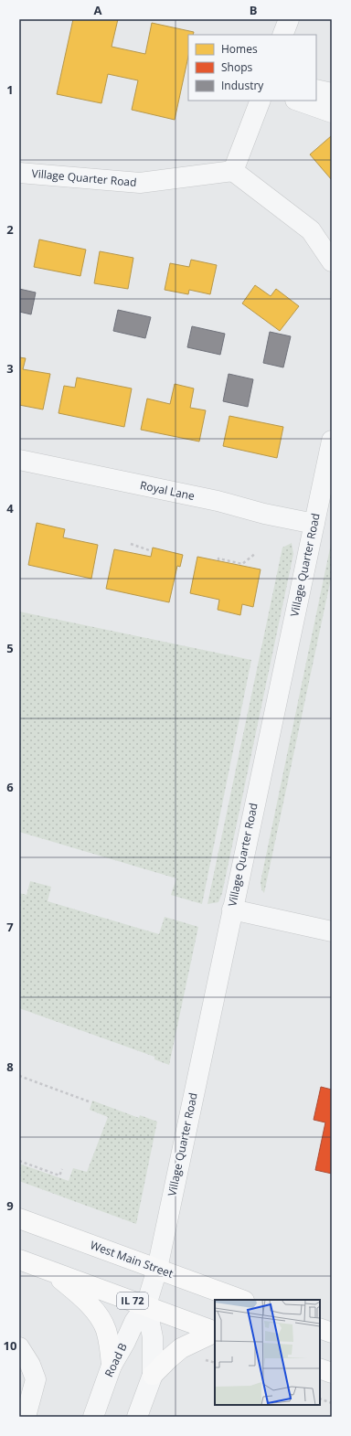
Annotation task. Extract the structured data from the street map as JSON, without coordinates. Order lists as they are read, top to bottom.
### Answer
{
  "streets": {
    "main road": ["West Main Street", "IL 72"],
    "street": ["Village Quarter Road", "Royal Lane", "Road B"]
  },
  "crossings": [
    ["Village Quarter Road", "Royal Lane"],
    ["Village Quarter Road", "West Main Street"],
    ["Village Quarter Road", "Road B"],
    ["West Main Street", "Road B"],
    ["IL 72", "Road B"]
  ],
  "legend": ["Homes", "Shops", "Industry"],
  "grid": {
    "columns": ["A", "B"],
    "rows": [
      "1",
      "2",
      "3",
      "4",
      "5",
      "6",
      "7",
      "8",
      "9",
      "10"
    ]
  }
}
